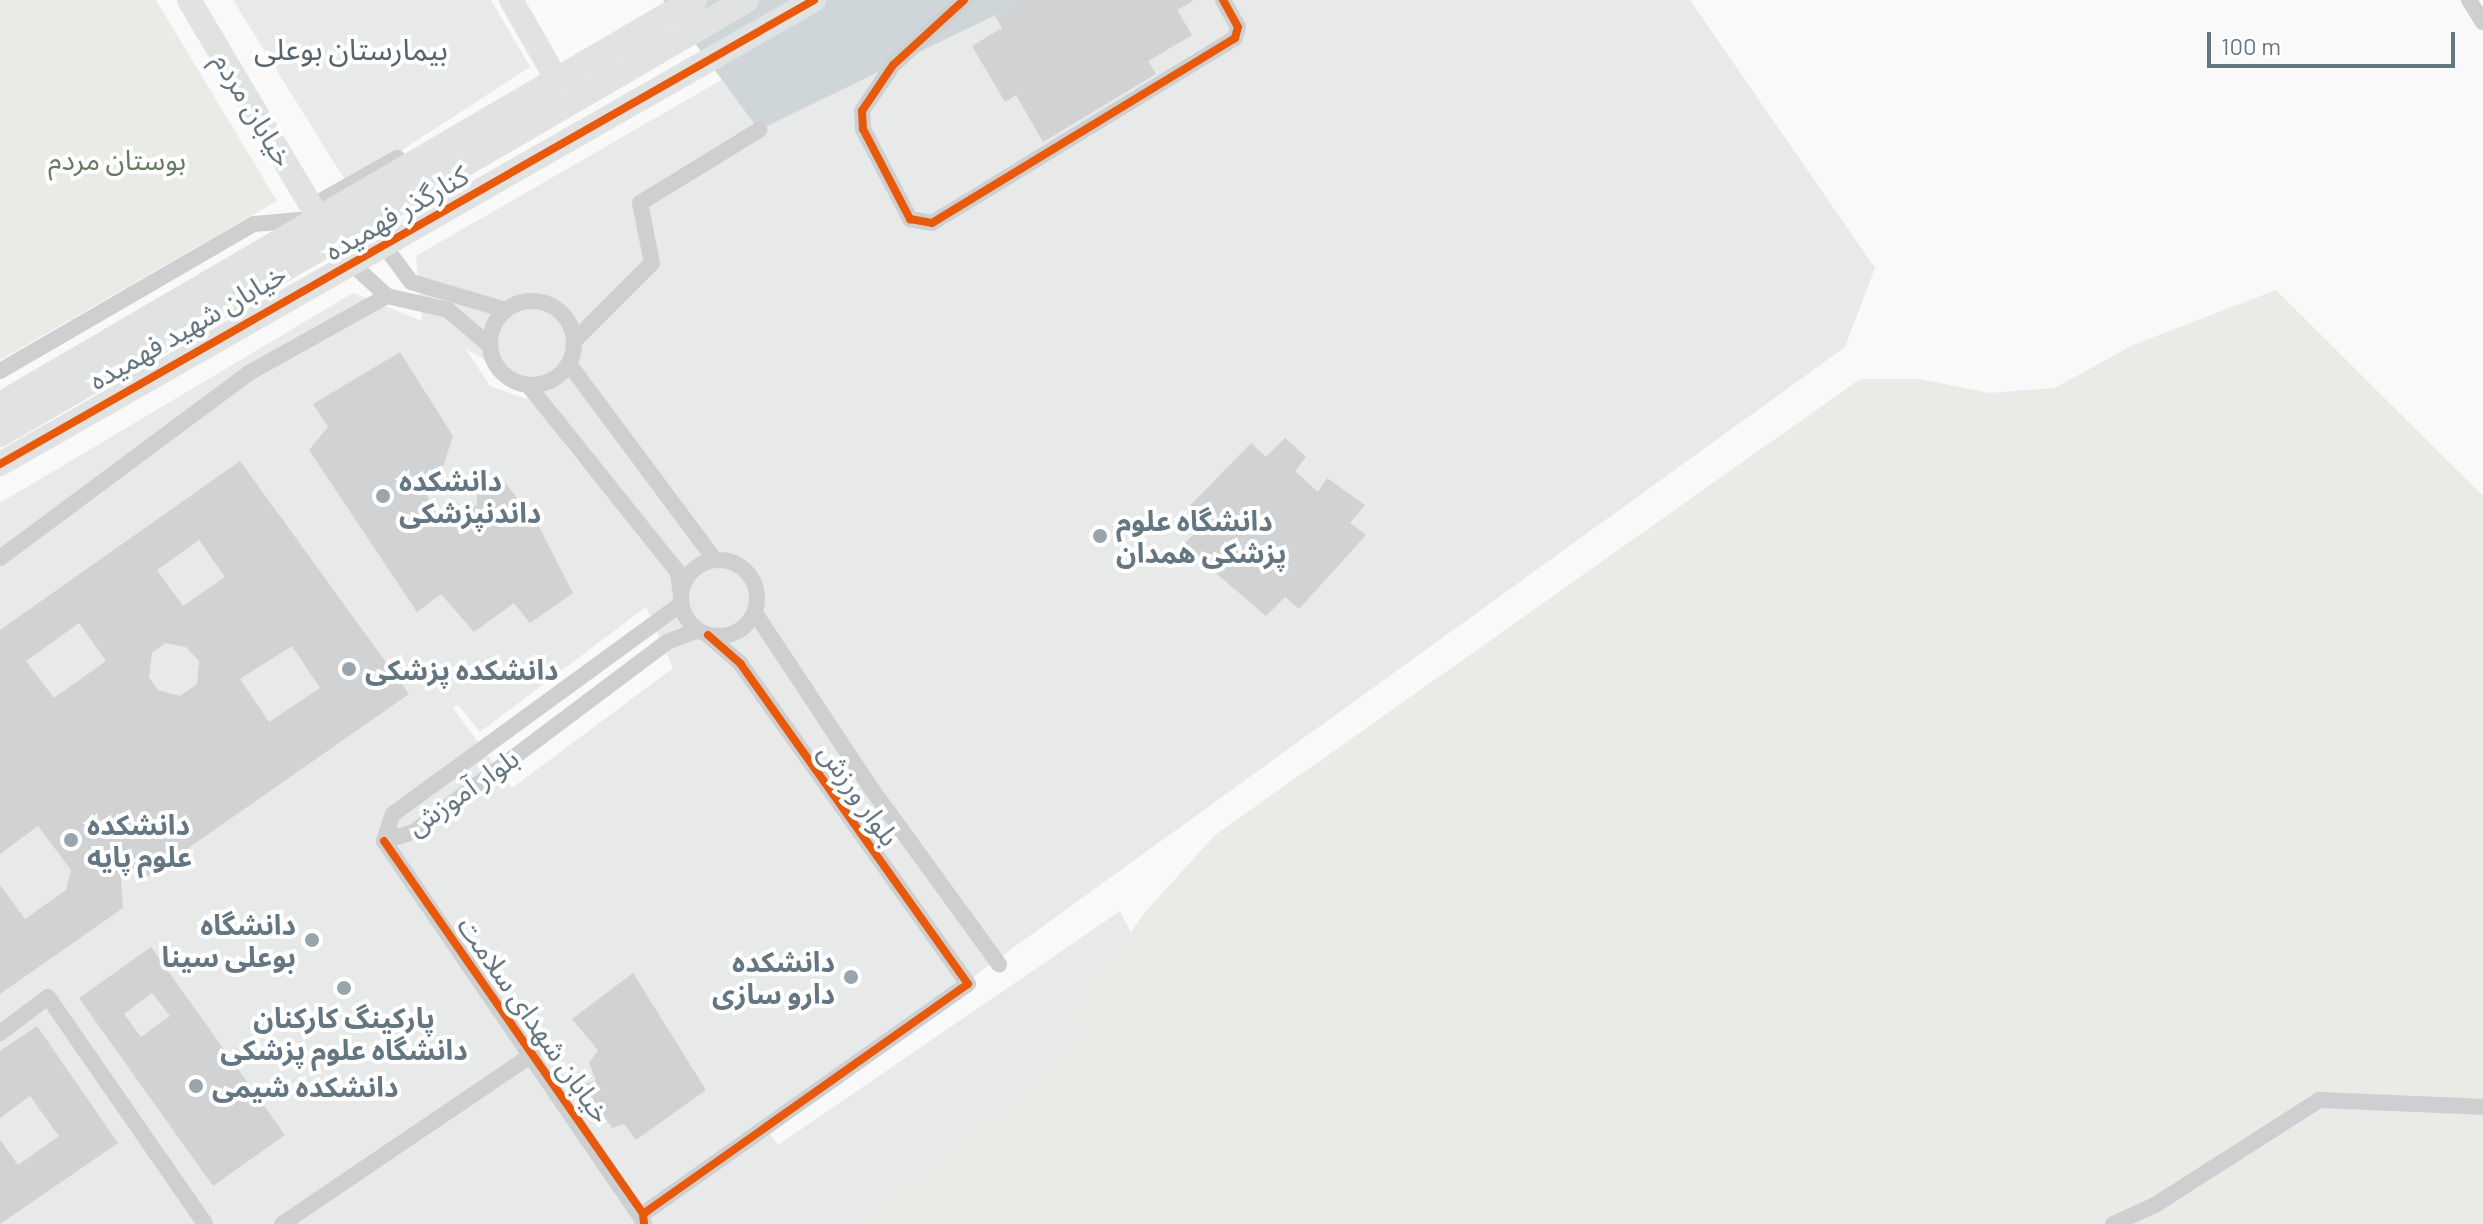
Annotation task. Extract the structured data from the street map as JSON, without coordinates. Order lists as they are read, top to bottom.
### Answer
{
  "streets": {
    "main road": ["خیابان شهید فهمیده"],
    "street": [
      "خیابان مردم",
      "کنارگذر فهمیده",
      "بلوار آموزش",
      "بلوار ورزش",
      "خیابان شهدای سلامت"
    ]
  },
  "crossings": [
    ["خیابان مردم", "کنارگذر فهمیده"],
    ["خیابان مردم", "خیابان شهید فهمیده"],
    ["کنارگذر فهمیده", "خیابان شهید فهمیده"],
    ["بلوار آموزش", "بلوار ورزش"],
    ["بلوار آموزش", "خیابان شهدای سلامت"],
    ["بلوار ورزش", "خیابان شهدای سلامت"]
  ],
  "districts": ["بیمارستان بوعلی"],
  "parks": ["بوستان مردم"],
  "places": [
    "دانشکده داندنپزشکی",
    "دانشگاه علوم پزشکی همدان",
    "دانشکده پزشکی",
    "دانشکده علوم پایه",
    "دانشگاه بوعلی سینا",
    "دانشکده دارو سازی",
    "پارکینگ کارکنان دانشگاه علوم پزشکی",
    "دانشکده شیمی"
  ],
  "scale_bar": "100 m"
}
